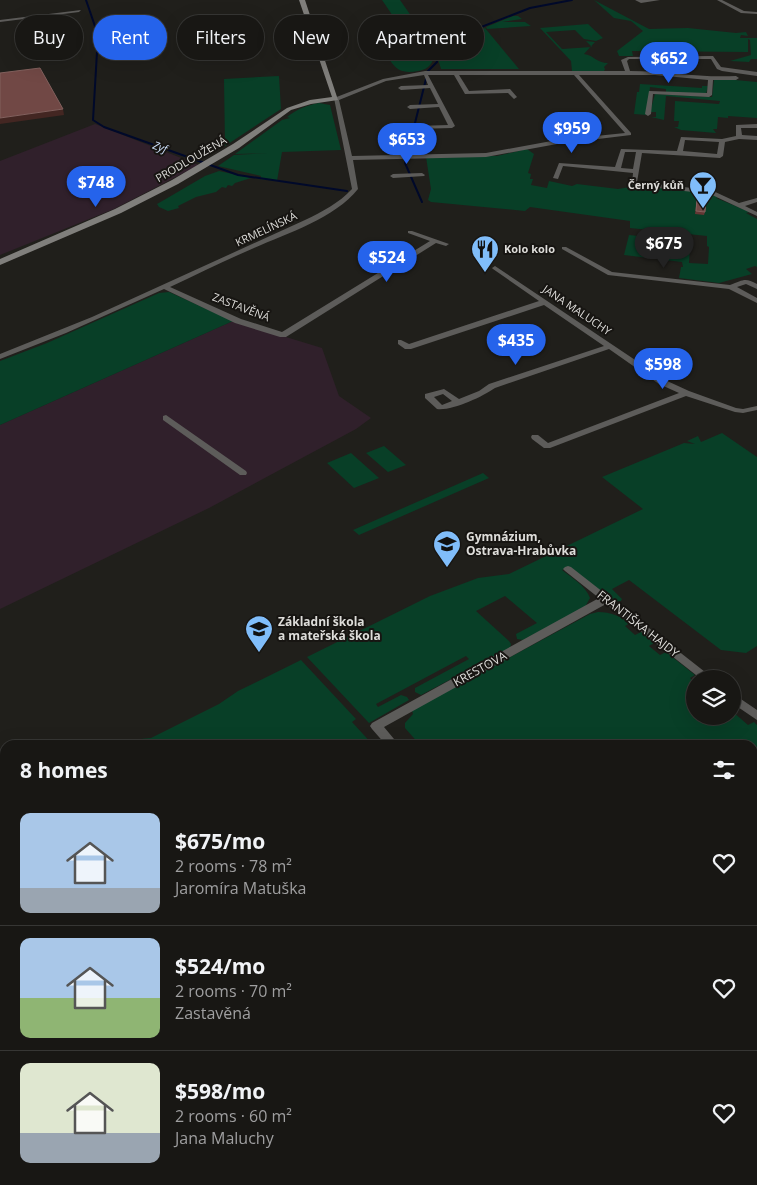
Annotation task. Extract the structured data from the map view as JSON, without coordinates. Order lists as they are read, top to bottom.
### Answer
{
  "streets": {
    "main road": ["PRODLOUŽENÁ", "KRMELÍNSKÁ"],
    "street": [
      "ZASTAVĚNÁ",
      "JANA MALUCHY",
      "FRANTIŠKA HAJDY",
      "KRESTOVA"
    ]
  },
  "crossings": [
    ["PRODLOUŽENÁ", "KRMELÍNSKÁ"],
    ["KRMELÍNSKÁ", "ZASTAVĚNÁ"],
    ["FRANTIŠKA HAJDY", "KRESTOVA"]
  ],
  "water": ["Zyf"],
  "places": {
    "bar": ["Černý kůň"],
    "restaurant": ["Kolo kolo"],
    "school or university": ["Gymnázium, Ostrava-Hrabůvka", "Základní škola a mateřská škola"]
  },
  "page": {
    "chip": [
      "Buy",
      "Rent",
      "Filters",
      "New",
      "Apartment"
    ],
    "price": [
      "$652",
      "$959",
      "$653",
      "$748",
      "$675",
      "$524",
      "$435",
      "$598"
    ],
    "heading": "8 homes",
    "list": [
      {
        "name": "$675/mo",
        "note": "2 rooms · 78 m² · Jaromíra Matuška"
      },
      {
        "name": "$524/mo",
        "note": "2 rooms · 70 m² · Zastavěná"
      },
      {
        "name": "$598/mo",
        "note": "2 rooms · 60 m² · Jana Maluchy"
      }
    ]
  }
}
